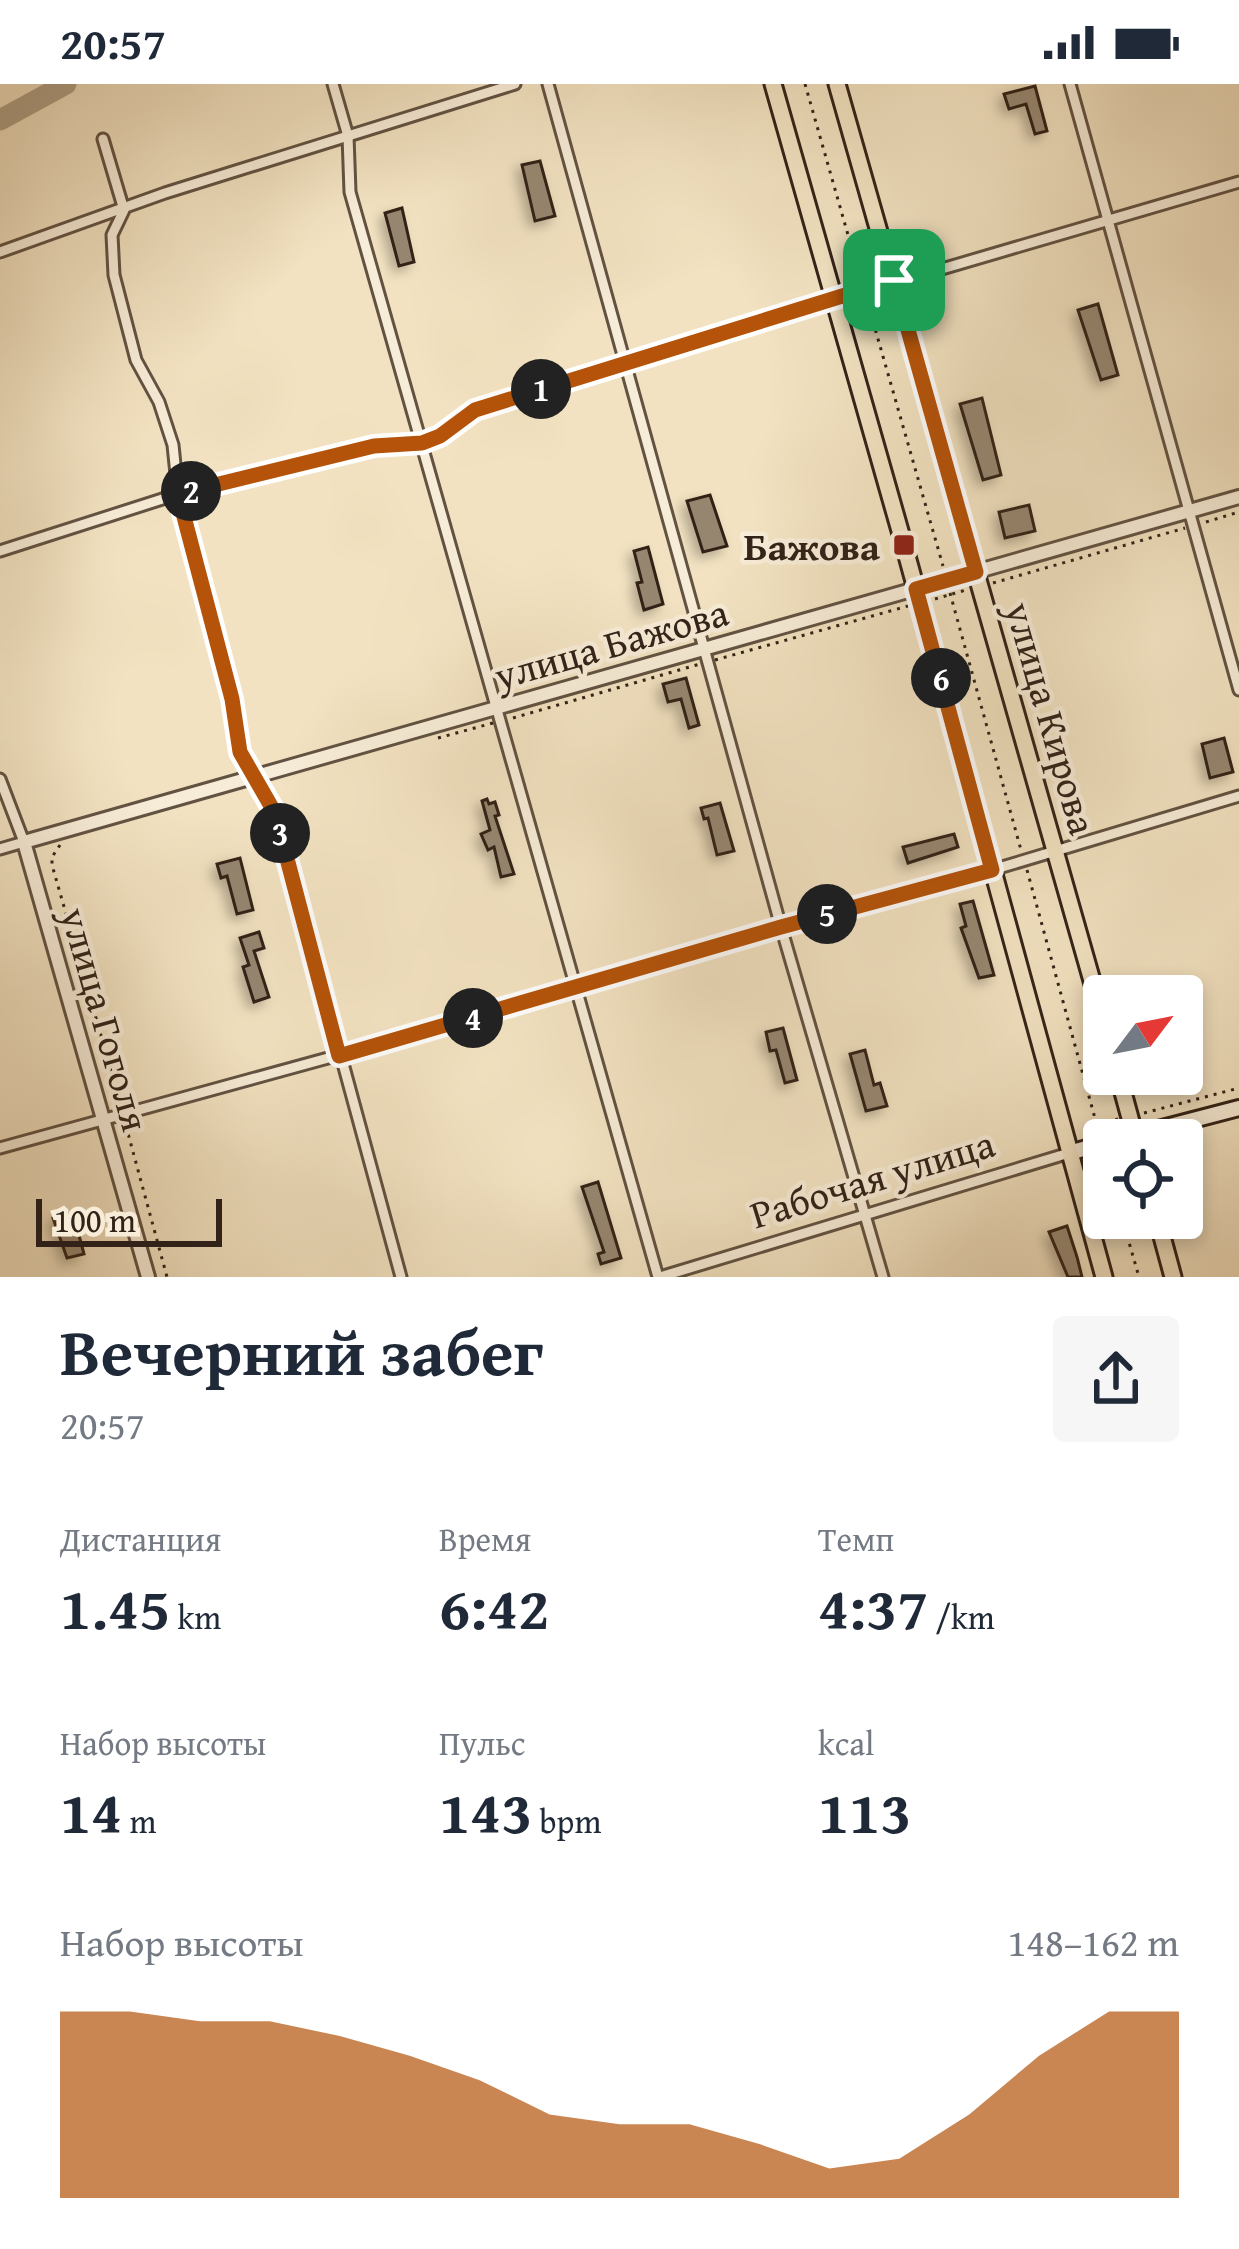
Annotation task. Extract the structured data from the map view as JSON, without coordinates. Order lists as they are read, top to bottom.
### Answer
{
  "streets": {
    "main road": ["улица Кирова", "Рабочая улица"],
    "street": ["улица Бажова", "улица Гоголя"]
  },
  "crossings": [
    ["улица Бажова", "улица Кирова"],
    ["улица Бажова", "улица Гоголя"]
  ],
  "places": {
    "transit": ["Бажова"]
  },
  "scale_bar": "100 m",
  "north": "top right",
  "page": {
    "status": "20:57",
    "pins": [
      "1",
      "2",
      "6",
      "3",
      "5",
      "4"
    ],
    "scale": "100 m",
    "heading": ["Вечерний забег", "20:57"],
    "stats": [
      ["Дистанция", "1.45 km"],
      ["Время", "6:42"],
      ["Темп", "4:37 /km"],
      ["Набор высоты", "14 m"],
      ["Пульс", "143 bpm"],
      ["kcal", "113"]
    ],
    "chart": ["Набор высоты", "148–162 m"]
  }
}
